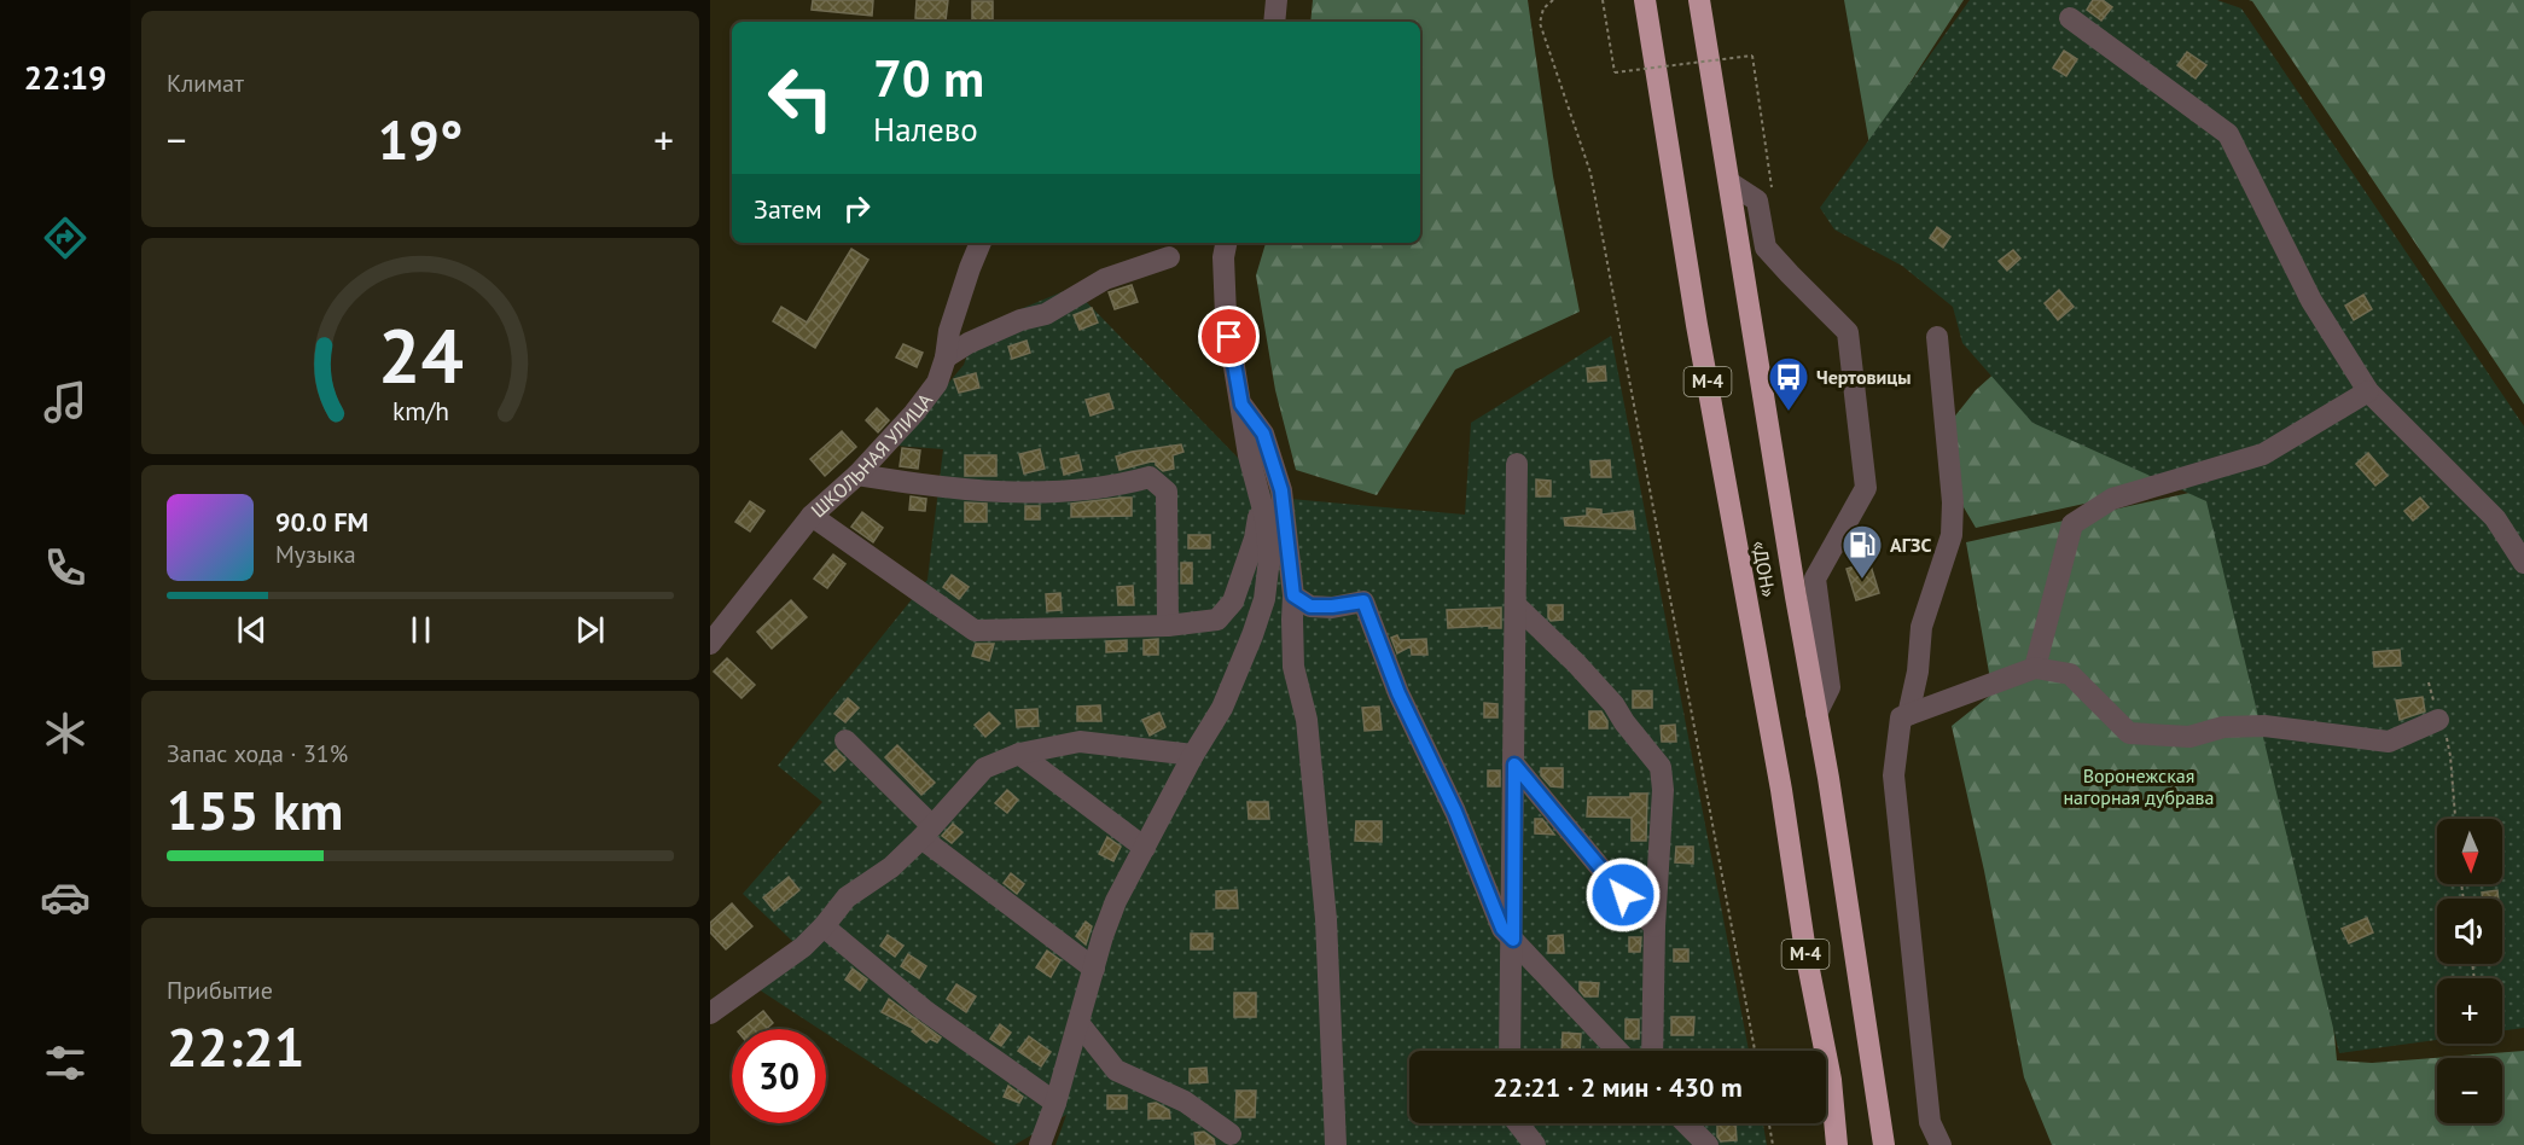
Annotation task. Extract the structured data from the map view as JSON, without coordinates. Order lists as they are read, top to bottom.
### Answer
{
  "streets": {
    "highway": ["М-4", "«ДОН»"],
    "street": ["ШКОЛЬНАЯ УЛИЦА"]
  },
  "parks": ["Воронежская нагорная дубрава"],
  "places": {
    "bus stop": ["Чертовицы"],
    "fuel station": ["АГЗС"]
  },
  "north": "bottom",
  "page": {
    "tabs": "22:19",
    "tile": [
      "Климат",
      ["Запас хода · 31%", "155 km"],
      ["Прибытие", "22:21"]
    ],
    "turn": ["70 m", "Налево"],
    "heat": ["−", "19°", "+"],
    "then": "Затем",
    "song": ["90.0 FM", "Музыка"],
    "map_buttons": ["+", "−"],
    "limit": "30",
    "trip": "22:21 · 2 мин · 430 m",
    "gauge": ["24", "km/h"]
  }
}
